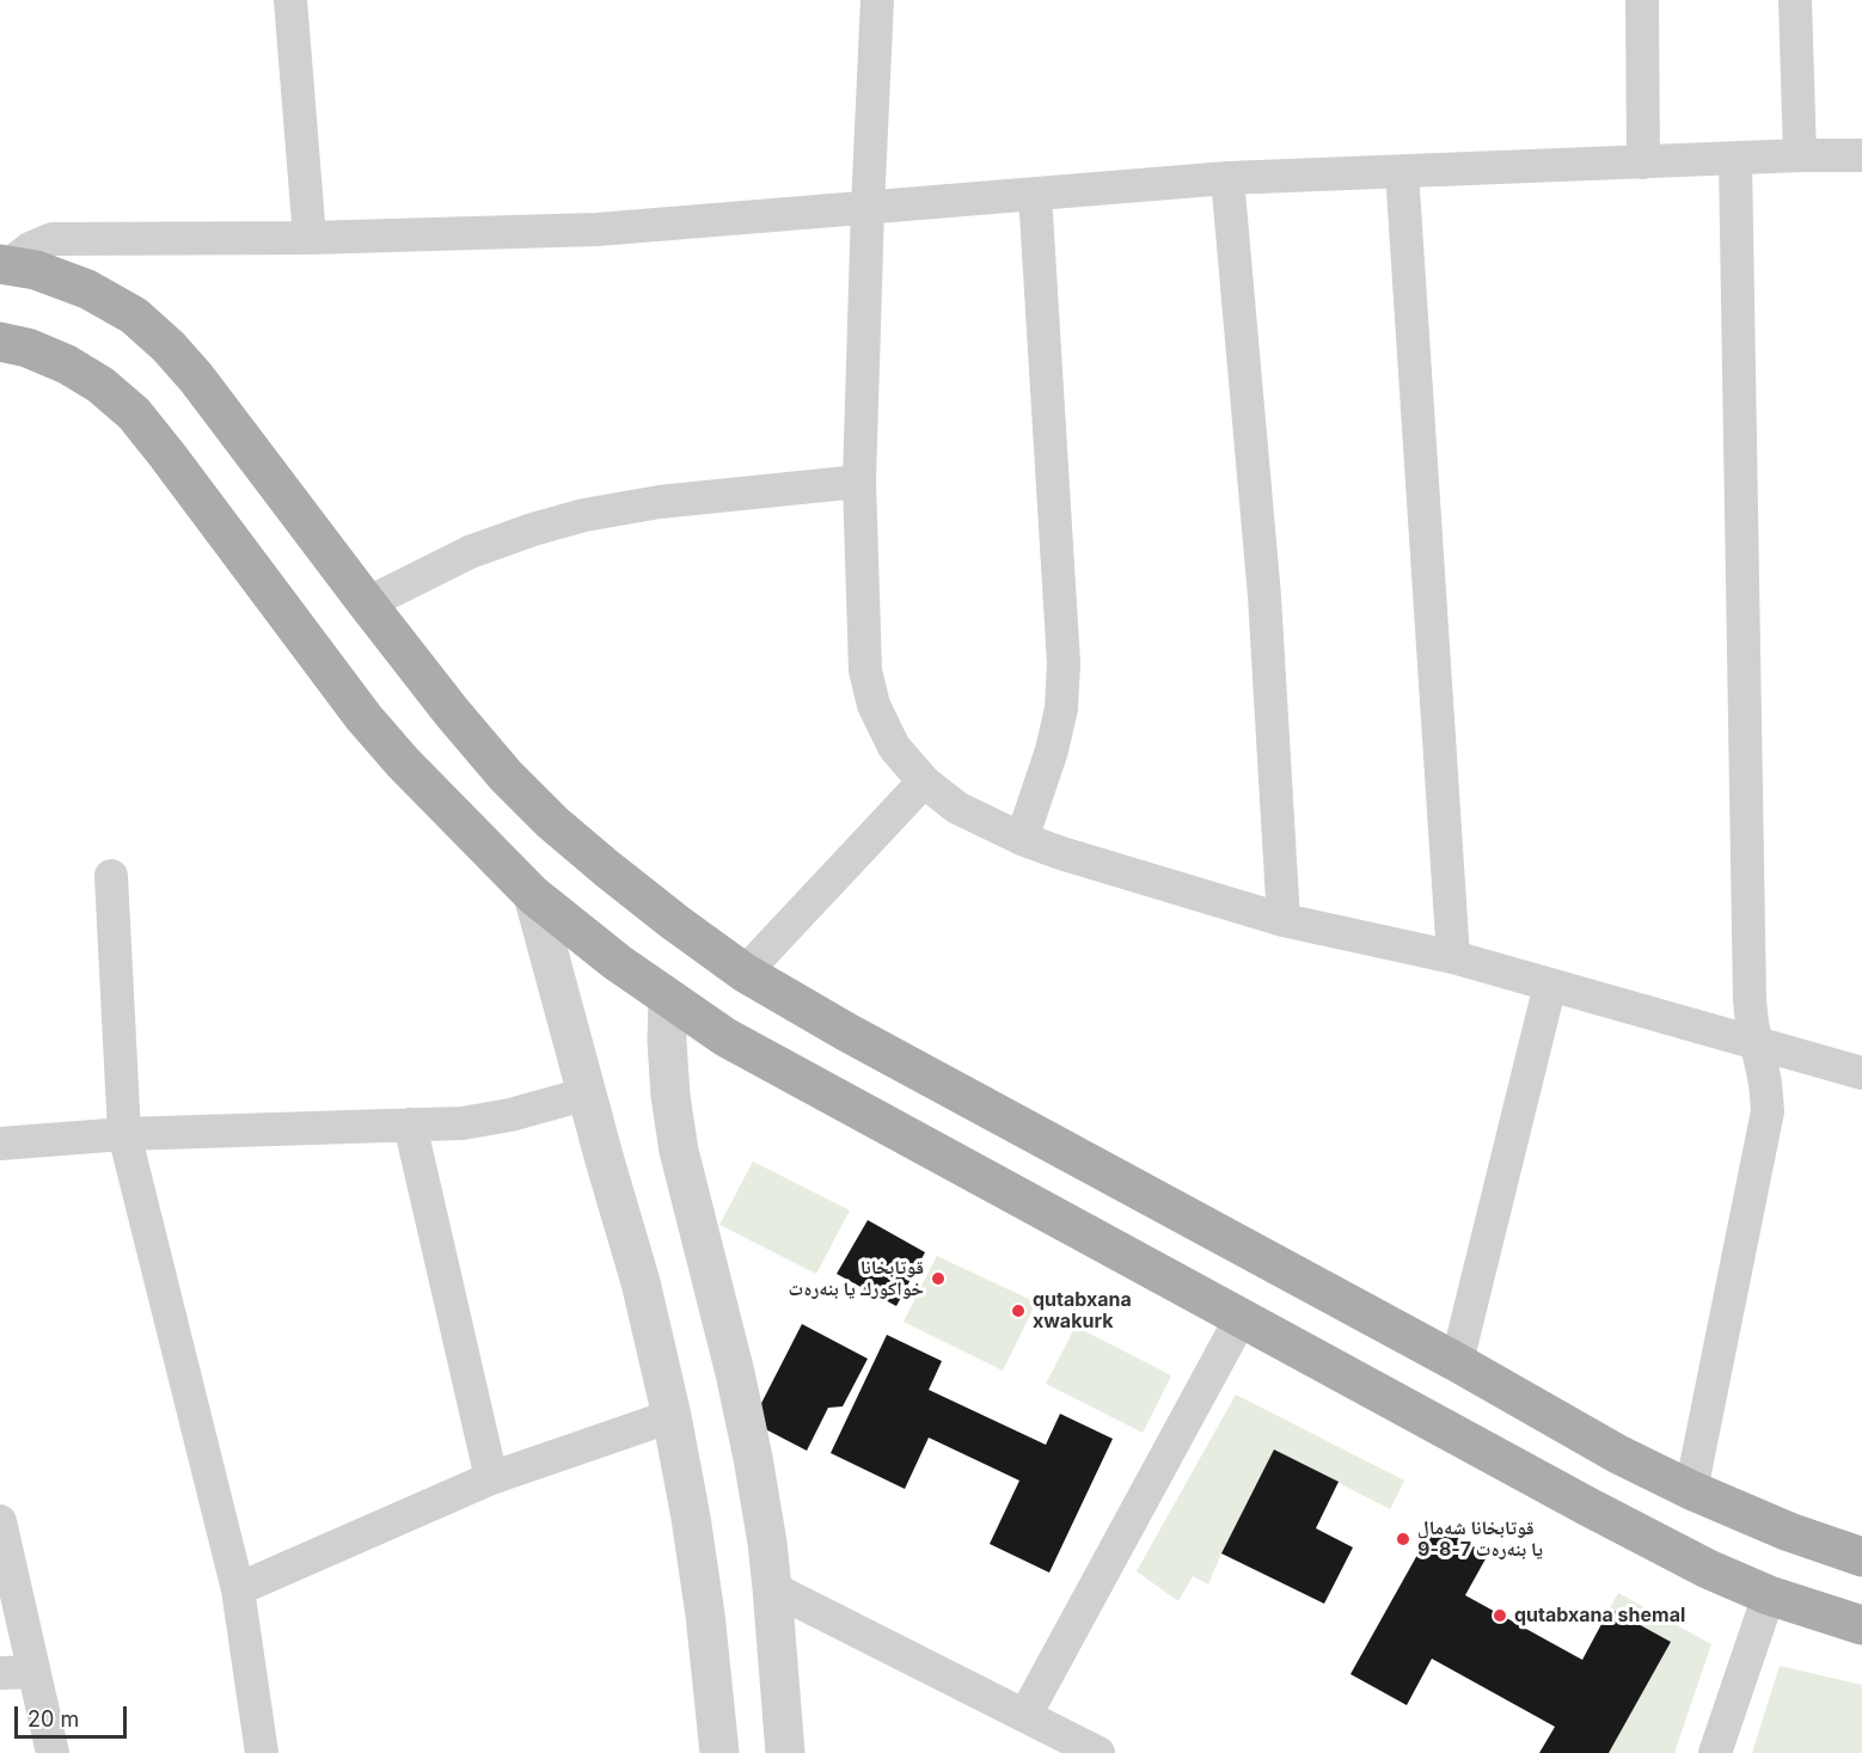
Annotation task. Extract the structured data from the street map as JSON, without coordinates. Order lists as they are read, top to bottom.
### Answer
{
  "places": [
    "قوتابخانا خواکورك یا بنەرەت",
    "qutabxana xwakurk",
    "قوتابخانا شەمال یا بنەرەت 7-8-9",
    "qutabxana shemal"
  ],
  "scale_bar": "20 m"
}
